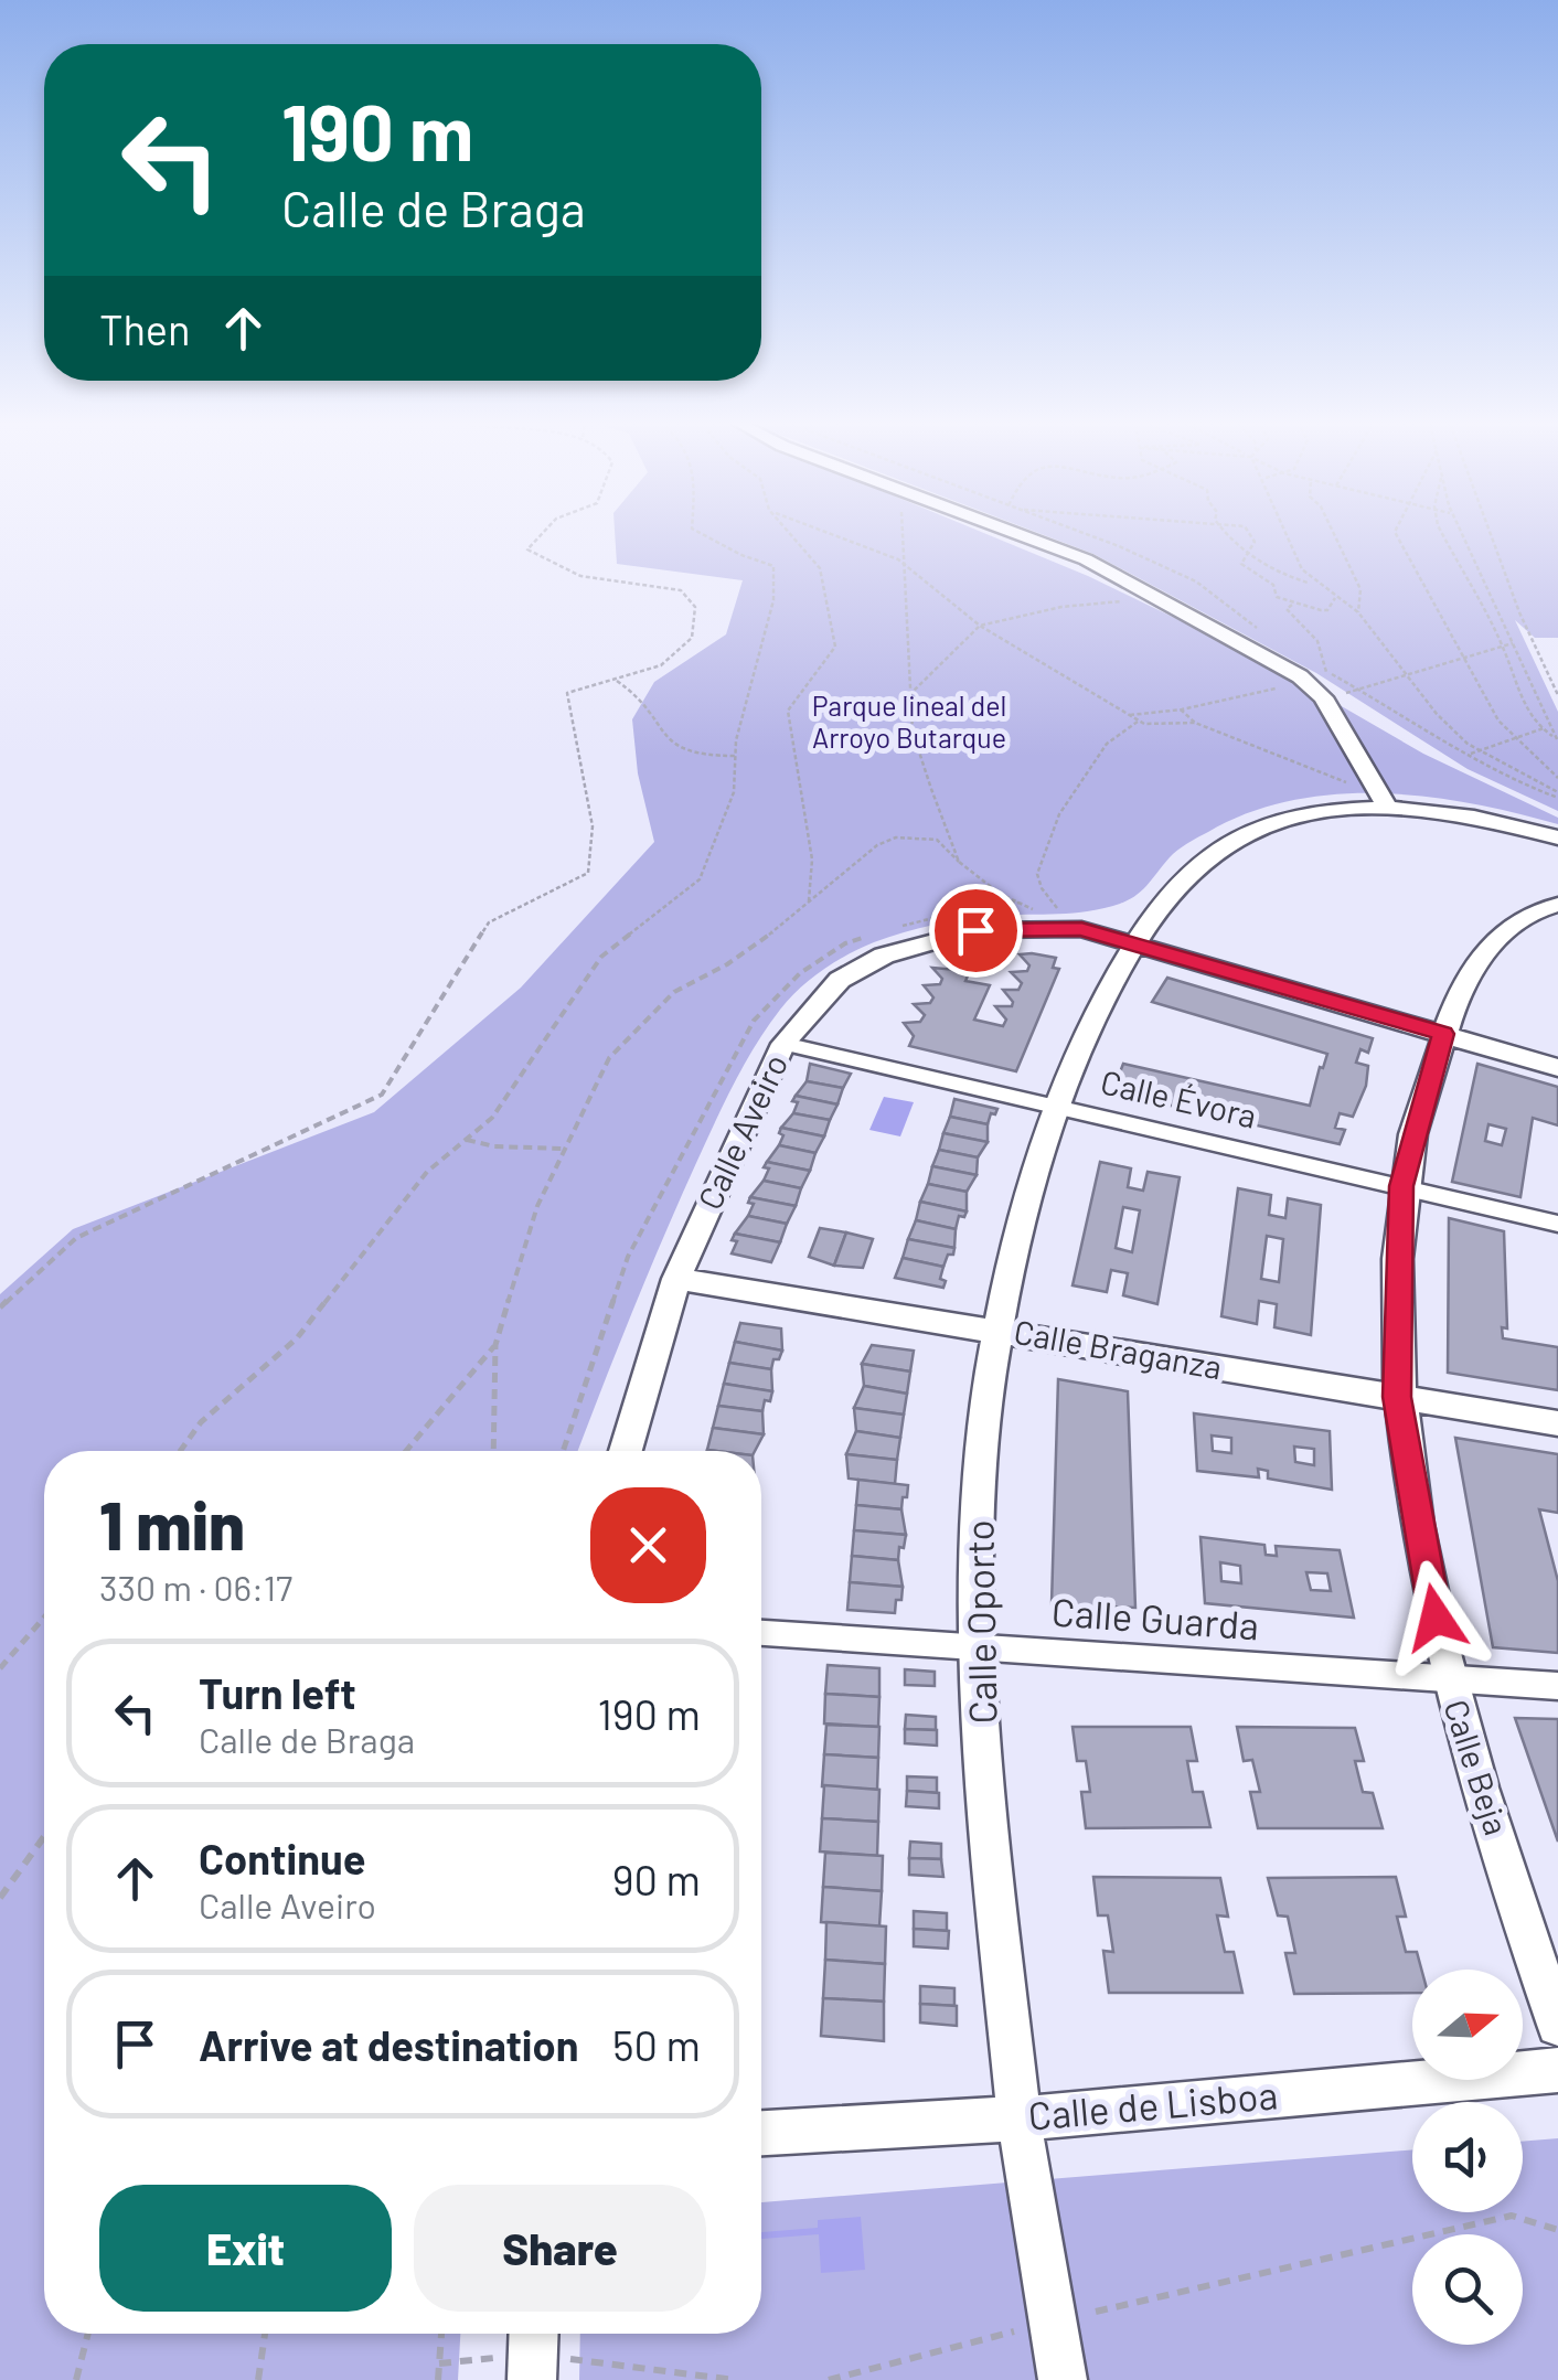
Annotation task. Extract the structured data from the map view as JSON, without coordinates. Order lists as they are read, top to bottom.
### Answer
{
  "streets": {
    "street": [
      "Calle Évora",
      "Calle Aveiro",
      "Calle Braganza",
      "Calle Guarda",
      "Calle Oporto",
      "Calle Beja",
      "Calle de Lisboa"
    ]
  },
  "crossings": [
    ["Calle Évora", "Calle Aveiro"],
    ["Calle Évora", "Calle Oporto"],
    ["Calle Évora", "Calle Beja"],
    ["Calle Aveiro", "Calle Braganza"],
    ["Calle Aveiro", "Calle Oporto"],
    ["Calle Aveiro", "Calle Beja"],
    ["Calle Braganza", "Calle Oporto"],
    ["Calle Braganza", "Calle Beja"],
    ["Calle Guarda", "Calle Oporto"],
    ["Calle Guarda", "Calle Beja"],
    ["Calle Oporto", "Calle de Lisboa"]
  ],
  "parks": ["Parque lineal del Arroyo Butarque"],
  "north": "right",
  "page": {
    "turn": ["190 m", "Calle de Braga"],
    "then": "Then",
    "heading": ["1 min", "330 m · 06:17"],
    "list": [
      {
        "name": "Turn left",
        "note": "Calle de Braga",
        "value": "190 m"
      },
      {
        "name": "Continue",
        "note": "Calle Aveiro",
        "value": "90 m"
      },
      {
        "name": "Arrive at destination",
        "value": "50 m"
      }
    ],
    "buttons": ["Exit", "Share"]
  }
}
